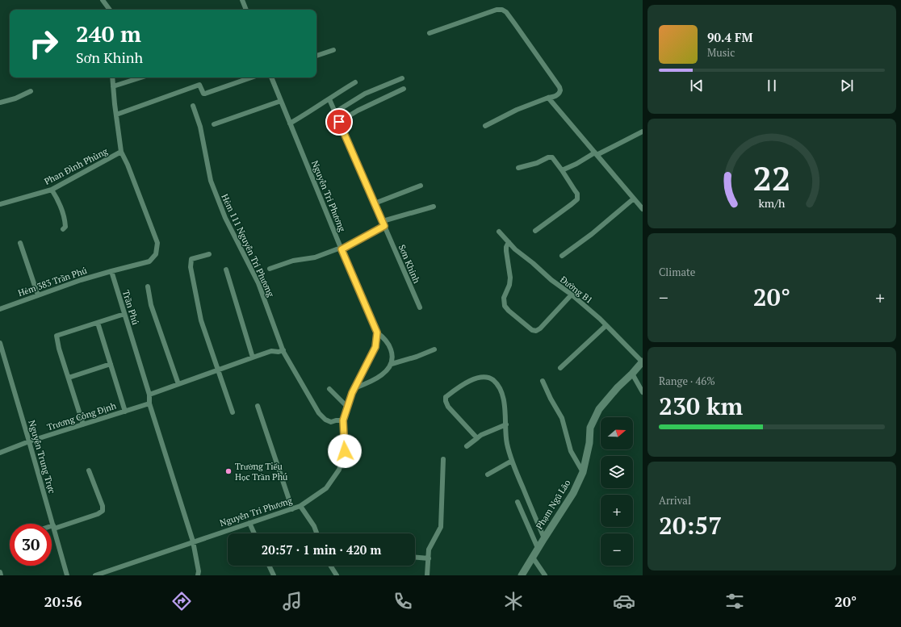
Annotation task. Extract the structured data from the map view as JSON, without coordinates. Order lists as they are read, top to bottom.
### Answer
{
  "streets": {
    "street": [
      "Phan Đình Phùng",
      "Nguyễn Tri Phương",
      "Hẻm 111 Nguyễn Tri Phương",
      "Sơn Khinh",
      "Hẻm 383 Trần Phú",
      "Đường B1",
      "Trần Phú",
      "Trương Công Định",
      "Nguyễn Trung Trực",
      "Phạm Ngũ Lão"
    ]
  },
  "crossings": [
    ["Nguyễn Tri Phương", "Hẻm 111 Nguyễn Tri Phương"],
    ["Nguyễn Tri Phương", "Trần Phú"],
    ["Hẻm 383 Trần Phú", "Trần Phú"],
    ["Đường B1", "Phạm Ngũ Lão"],
    ["Trần Phú", "Trương Công Định"],
    ["Trương Công Định", "Nguyễn Trung Trực"]
  ],
  "places": ["Trường Tiểu Học Trần Phú"],
  "north": "right",
  "page": {
    "turn": ["240 m", "Sơn Khinh"],
    "song": ["90.4 FM", "Music"],
    "tile": [
      "Climate",
      ["Range · 46%", "230 km"],
      ["Arrival", "20:57"]
    ],
    "heat": ["−", "20°", "+"],
    "map_buttons": ["+", "−"],
    "limit": "30",
    "trip": "20:57 · 1 min · 420 m",
    "tabs": ["20:56", "20°"],
    "gauge": ["22", "km/h"]
  }
}
